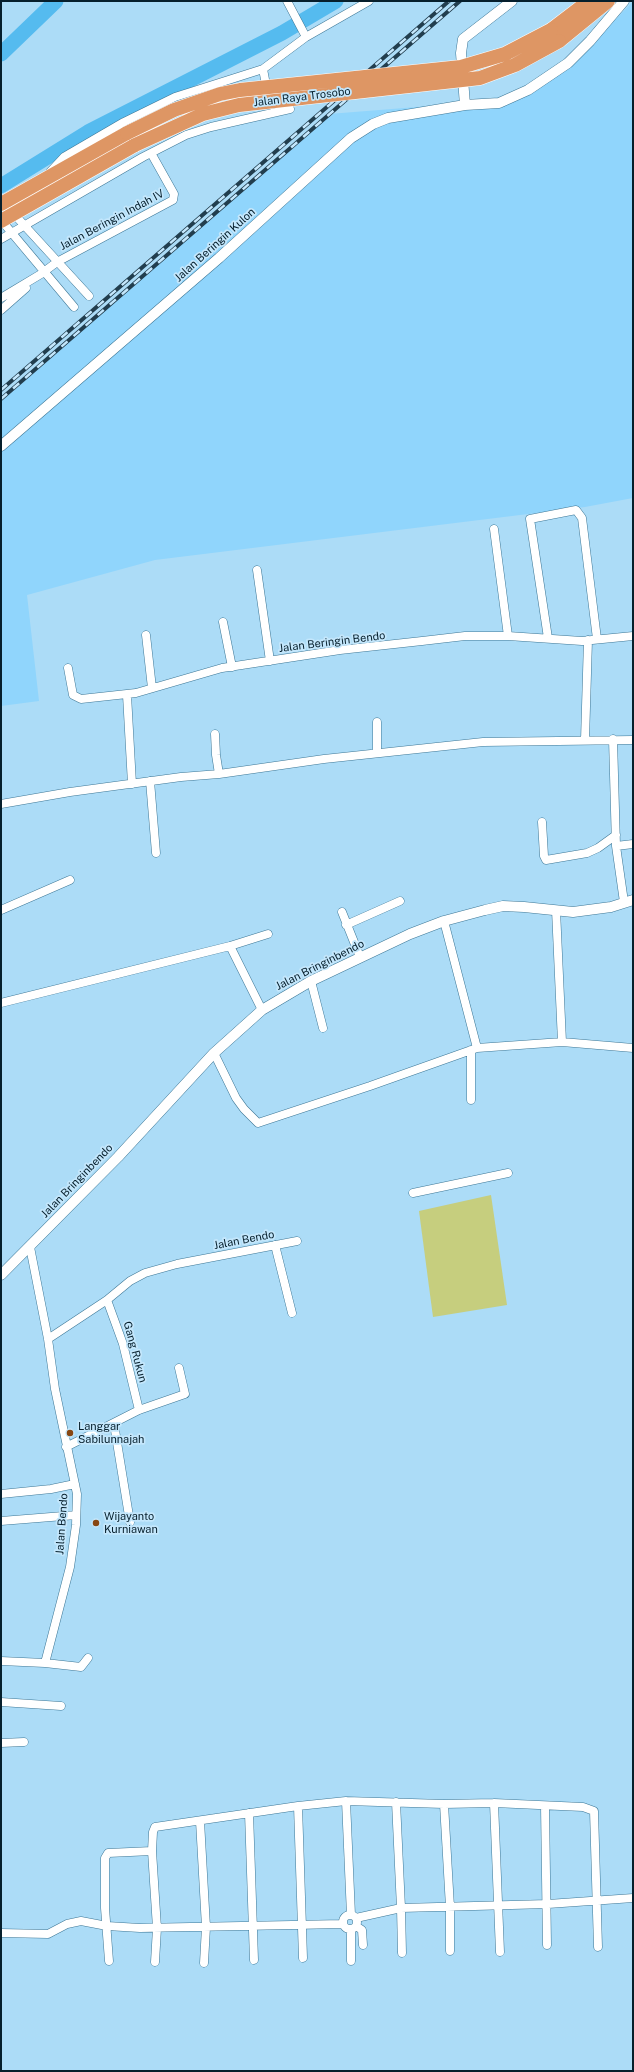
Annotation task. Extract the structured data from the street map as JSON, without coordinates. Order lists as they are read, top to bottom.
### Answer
{
  "streets": {
    "highway": ["Jalan Raya Trosobo"],
    "street": [
      "Jalan Beringin Indah IV",
      "Jalan Beringin Kulon",
      "Jalan Beringin Bendo",
      "Jalan Bringinbendo",
      "Jalan Bendo",
      "Gang Rukun"
    ]
  },
  "crossings": [
    ["Jalan Bringinbendo", "Jalan Bendo"],
    ["Jalan Bendo", "Gang Rukun"]
  ],
  "places": ["Langgar Sabilunnajah", "Wijayanto Kurniawan"]
}
